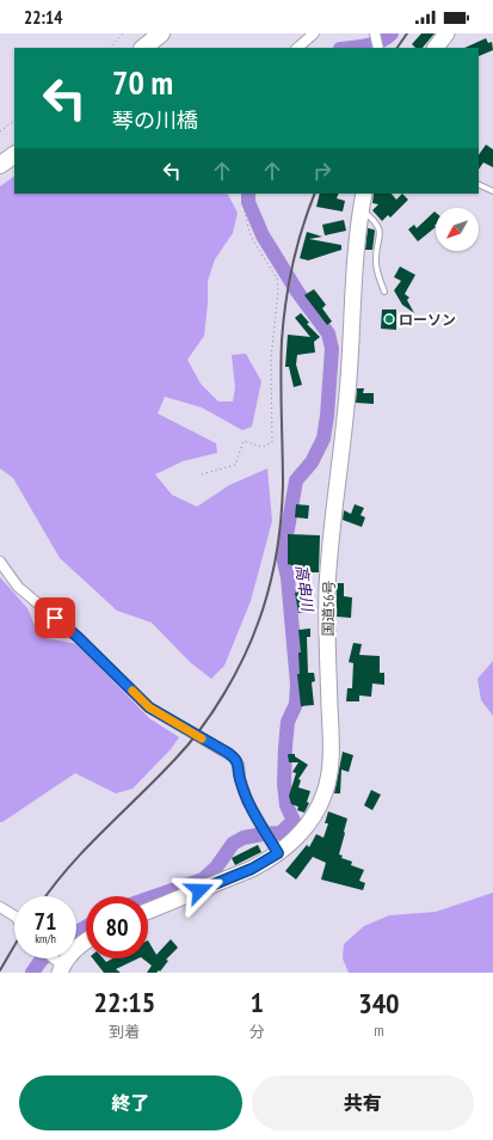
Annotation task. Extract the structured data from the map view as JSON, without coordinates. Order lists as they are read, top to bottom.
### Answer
{
  "streets": {
    "highway": ["国道56号"]
  },
  "water": ["高串川"],
  "places": ["ローソン"],
  "north": "bottom left",
  "page": {
    "status": "22:14",
    "turn": ["70 m", "琴の川橋"],
    "speed": "71 km/h",
    "limit": "80",
    "eta": [
      "22:15",
      "到着",
      "1",
      "分",
      "340",
      "m"
    ],
    "buttons": ["終了", "共有"]
  }
}
